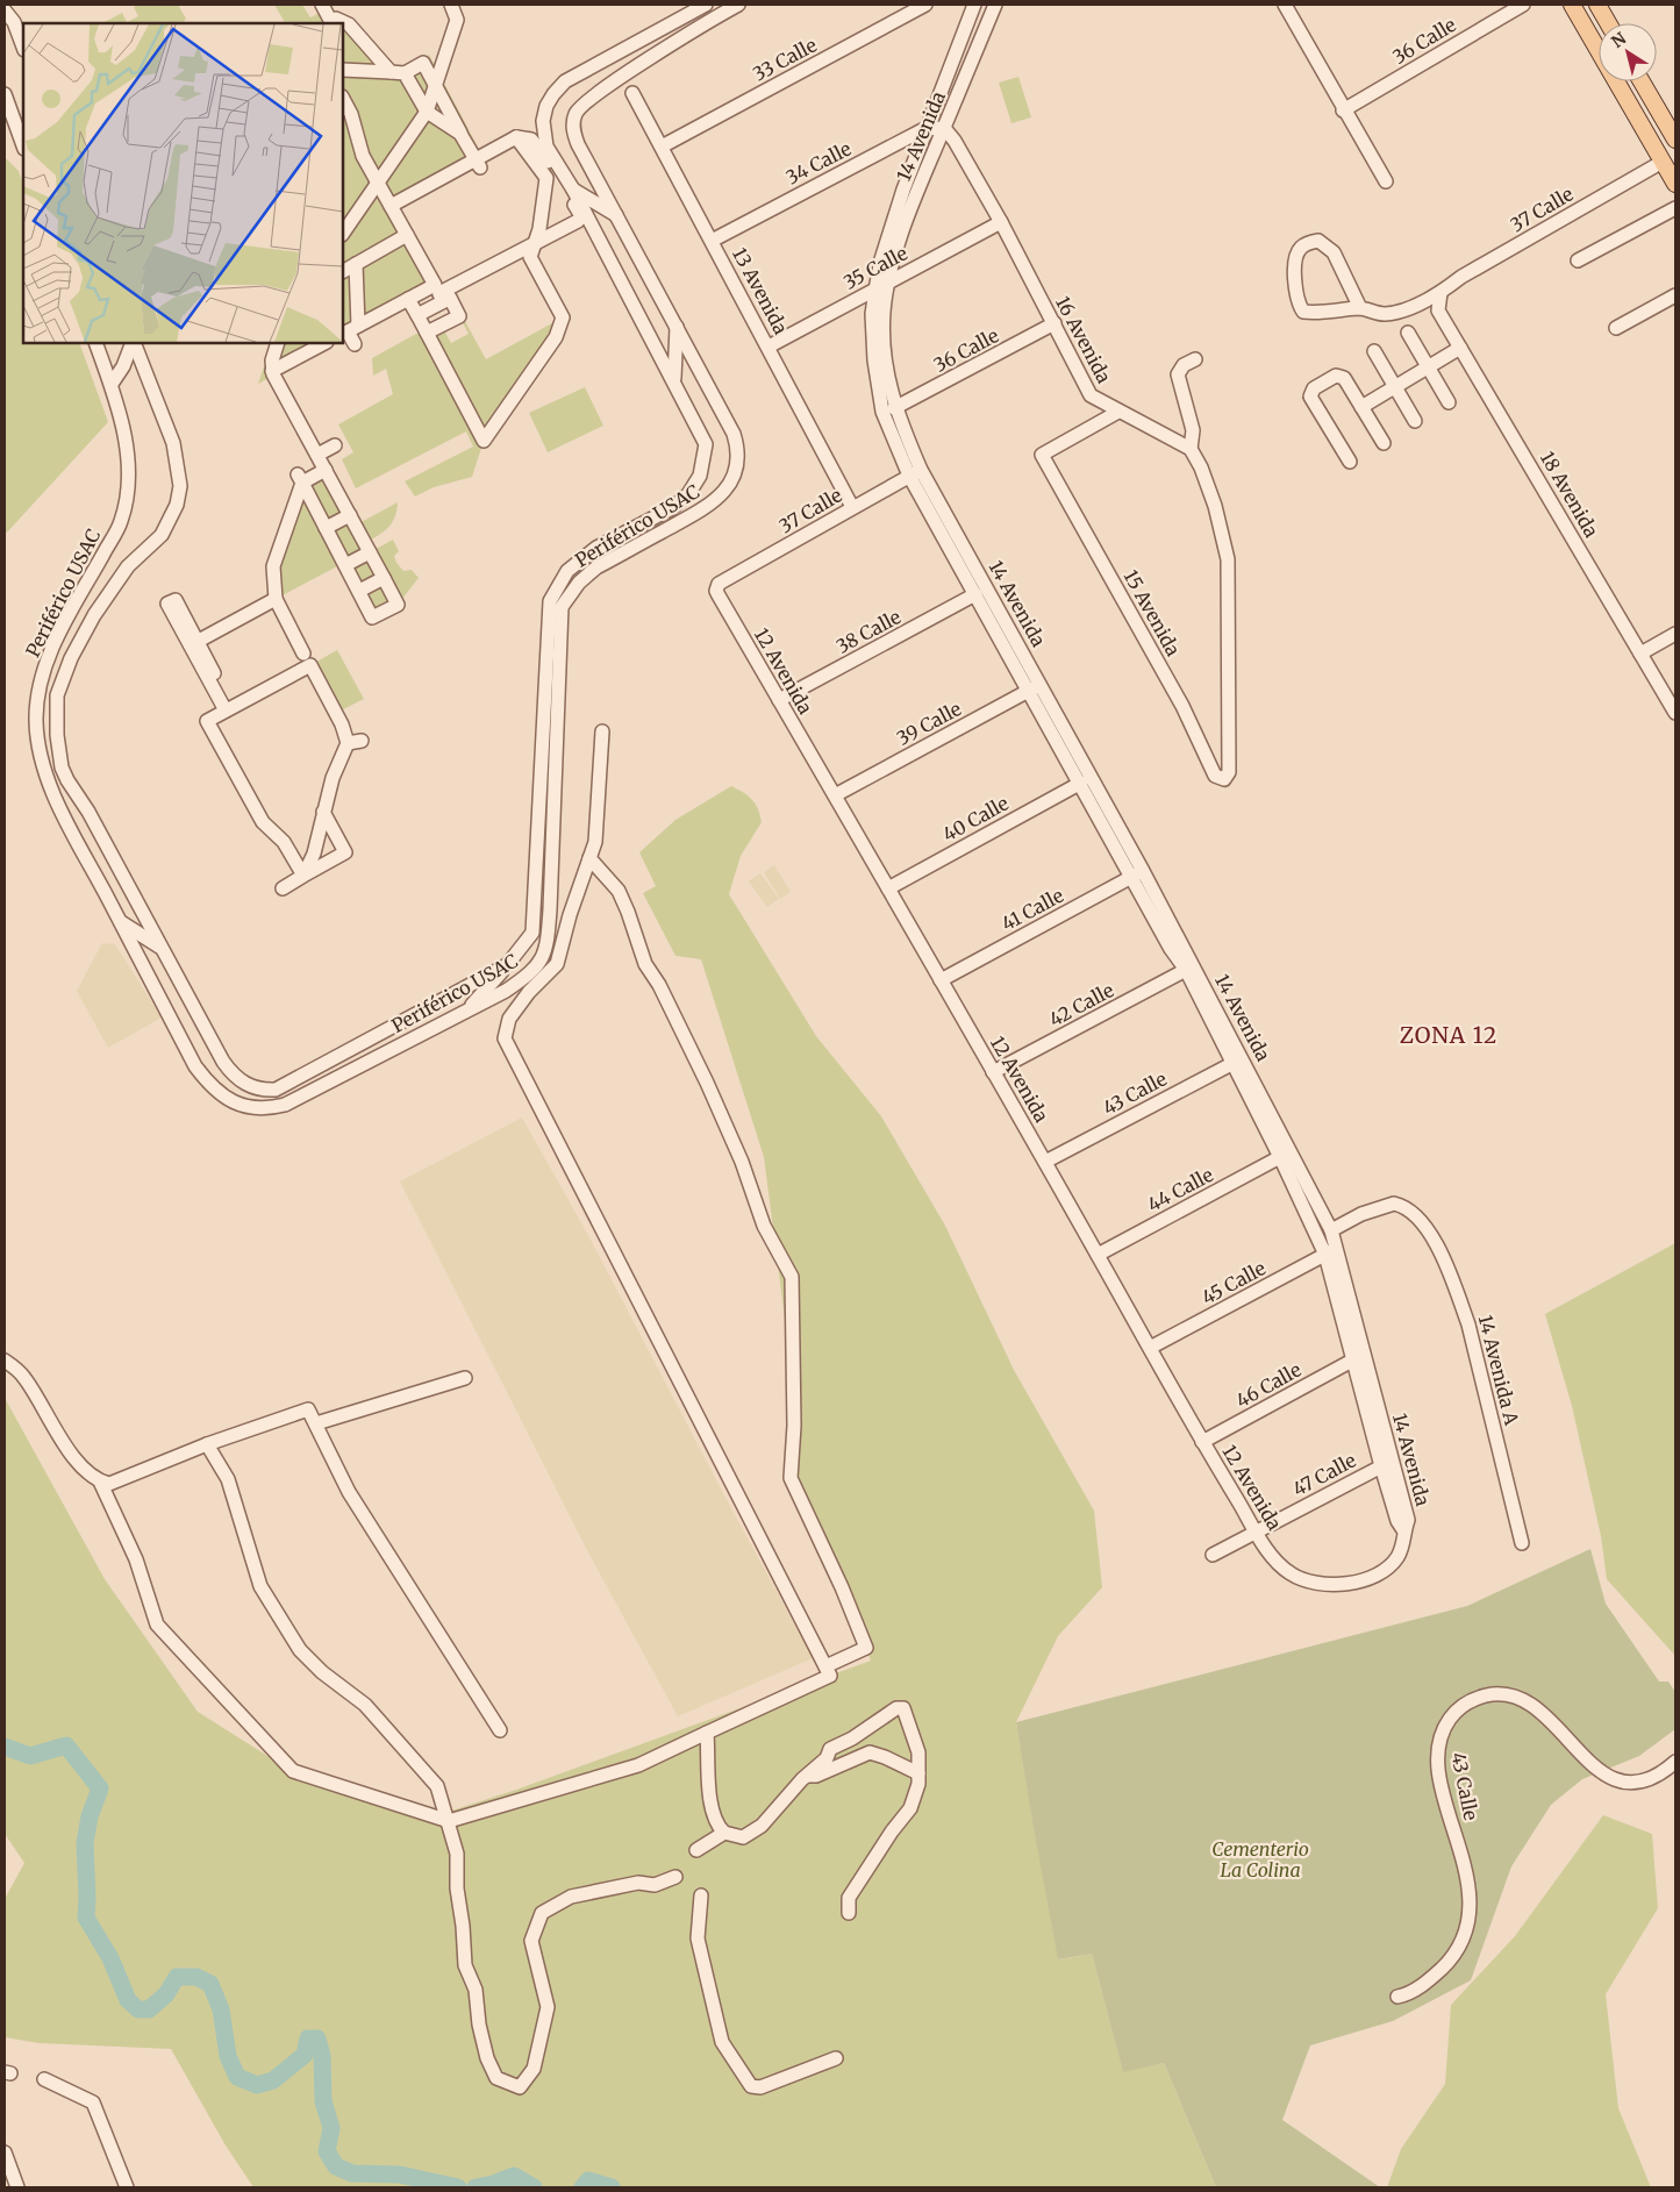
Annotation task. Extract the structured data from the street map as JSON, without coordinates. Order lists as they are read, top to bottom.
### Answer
{
  "streets": {
    "street": [
      "36 Calle",
      "33 Calle",
      "14 Avenida",
      "34 Calle",
      "37 Calle",
      "35 Calle",
      "13 Avenida",
      "16 Avenida",
      "18 Avenida",
      "Periférico USAC",
      "15 Avenida",
      "38 Calle",
      "12 Avenida",
      "39 Calle",
      "40 Calle",
      "41 Calle",
      "42 Calle",
      "43 Calle",
      "44 Calle",
      "45 Calle",
      "14 Avenida A",
      "46 Calle",
      "47 Calle"
    ]
  },
  "crossings": [
    ["36 Calle", "14 Avenida"],
    ["36 Calle", "16 Avenida"],
    ["33 Calle", "13 Avenida"],
    ["14 Avenida", "34 Calle"],
    ["14 Avenida", "37 Calle"],
    ["14 Avenida", "35 Calle"],
    ["14 Avenida", "16 Avenida"],
    ["14 Avenida", "38 Calle"],
    ["14 Avenida", "12 Avenida"],
    ["14 Avenida", "39 Calle"],
    ["14 Avenida", "40 Calle"],
    ["14 Avenida", "41 Calle"],
    ["14 Avenida", "42 Calle"],
    ["14 Avenida", "43 Calle"],
    ["14 Avenida", "44 Calle"],
    ["14 Avenida", "45 Calle"],
    ["14 Avenida", "14 Avenida A"],
    ["14 Avenida", "46 Calle"],
    ["14 Avenida", "47 Calle"],
    ["34 Calle", "13 Avenida"],
    ["34 Calle", "16 Avenida"],
    ["37 Calle", "13 Avenida"],
    ["37 Calle", "18 Avenida"],
    ["37 Calle", "12 Avenida"],
    ["35 Calle", "13 Avenida"],
    ["35 Calle", "16 Avenida"],
    ["16 Avenida", "15 Avenida"],
    ["38 Calle", "12 Avenida"],
    ["12 Avenida", "39 Calle"],
    ["12 Avenida", "40 Calle"],
    ["12 Avenida", "41 Calle"],
    ["12 Avenida", "42 Calle"],
    ["12 Avenida", "43 Calle"],
    ["12 Avenida", "44 Calle"],
    ["12 Avenida", "45 Calle"],
    ["12 Avenida", "46 Calle"],
    ["12 Avenida", "47 Calle"]
  ],
  "districts": ["ZONA 12"],
  "parks": ["Cementerio La Colina"],
  "north": "top left"
}
